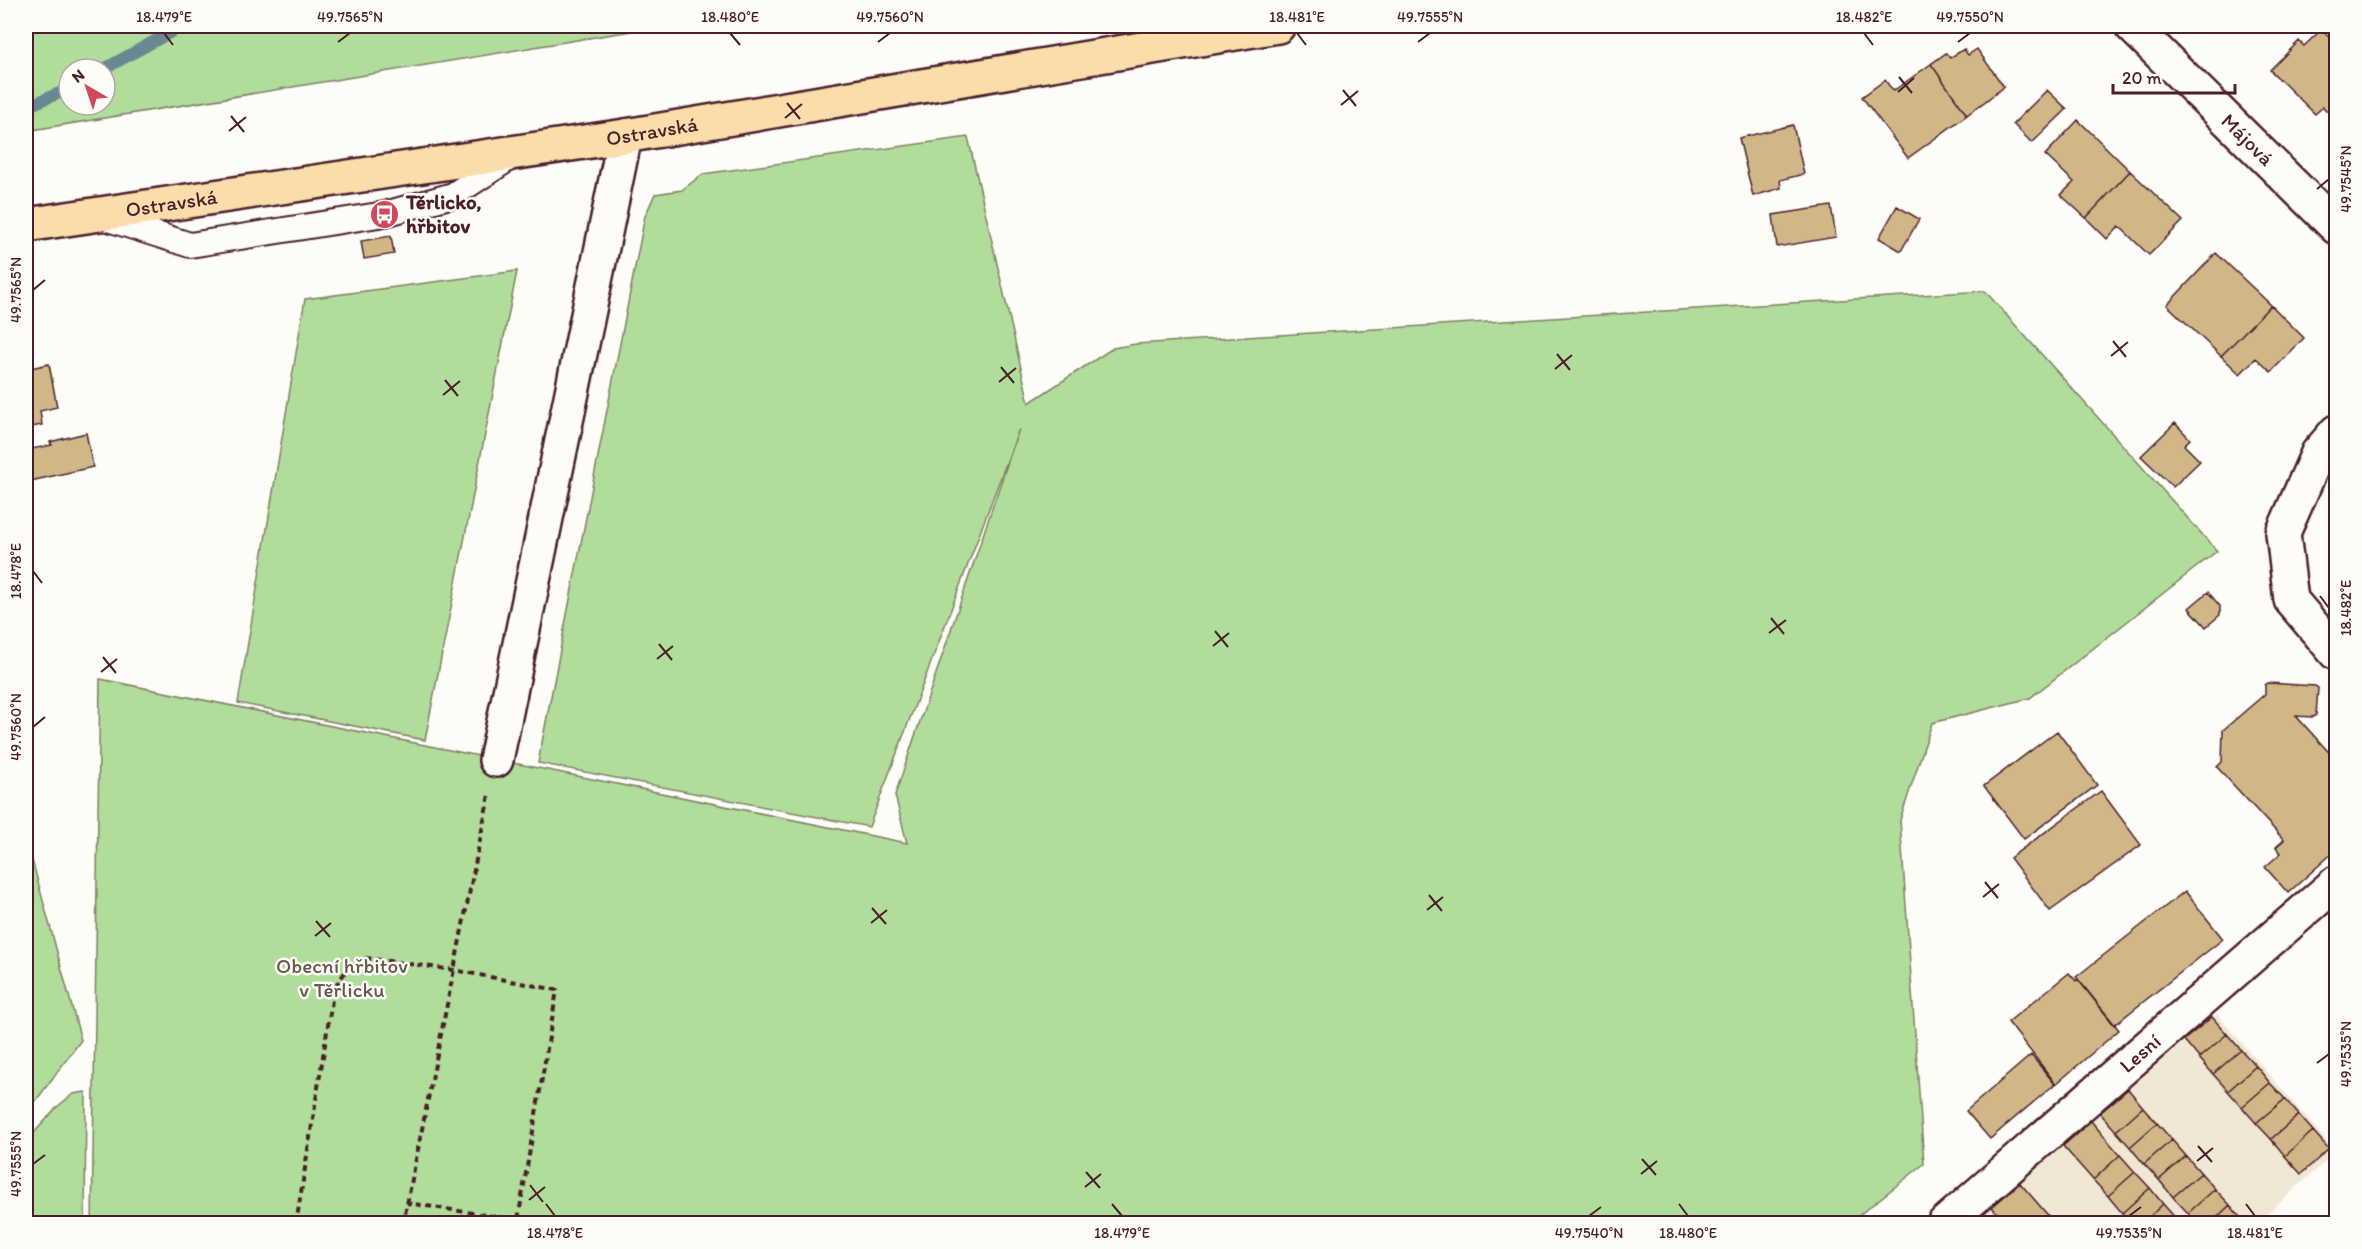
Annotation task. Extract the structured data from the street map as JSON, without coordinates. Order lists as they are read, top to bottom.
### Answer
{
  "streets": {
    "main road": ["Ostravská"],
    "street": ["Májová", "Lesní"]
  },
  "parks": ["Obecní hřbitov v Těrlicku"],
  "places": {
    "bus stop": ["Těrlicko, hřbitov"]
  },
  "scale_bar": "20 m",
  "north": "top left",
  "coordinates": [
    "18.479°E",
    "49.7565°N",
    "18.480°E",
    "49.7560°N",
    "18.481°E",
    "49.7555°N",
    "18.482°E",
    "49.7550°N",
    "49.7545°N",
    "18.478°E",
    "49.7535°N",
    "49.7540°N"
  ]
}
